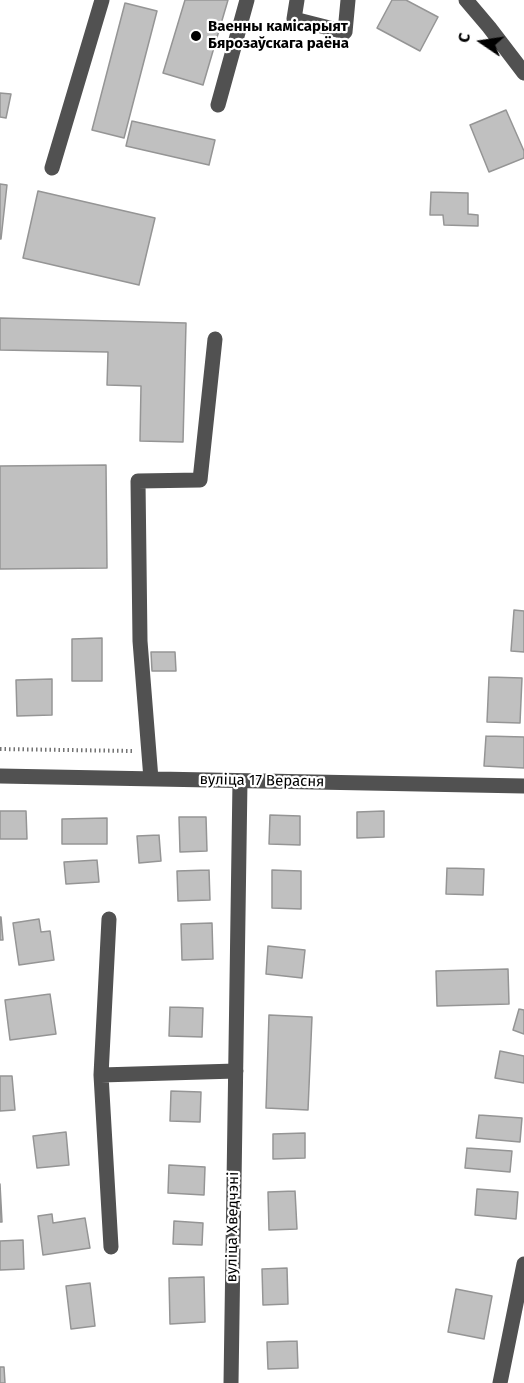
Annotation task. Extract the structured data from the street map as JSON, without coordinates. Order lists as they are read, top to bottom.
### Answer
{
  "streets": {
    "street": ["вуліца 17 Верасня", "вуліца Хведчэні"]
  },
  "crossings": [
    ["вуліца 17 Верасня", "вуліца Хведчэні"]
  ],
  "places": ["Ваенны камісарыят Бярозаўскага раёна"],
  "north": "left"
}
